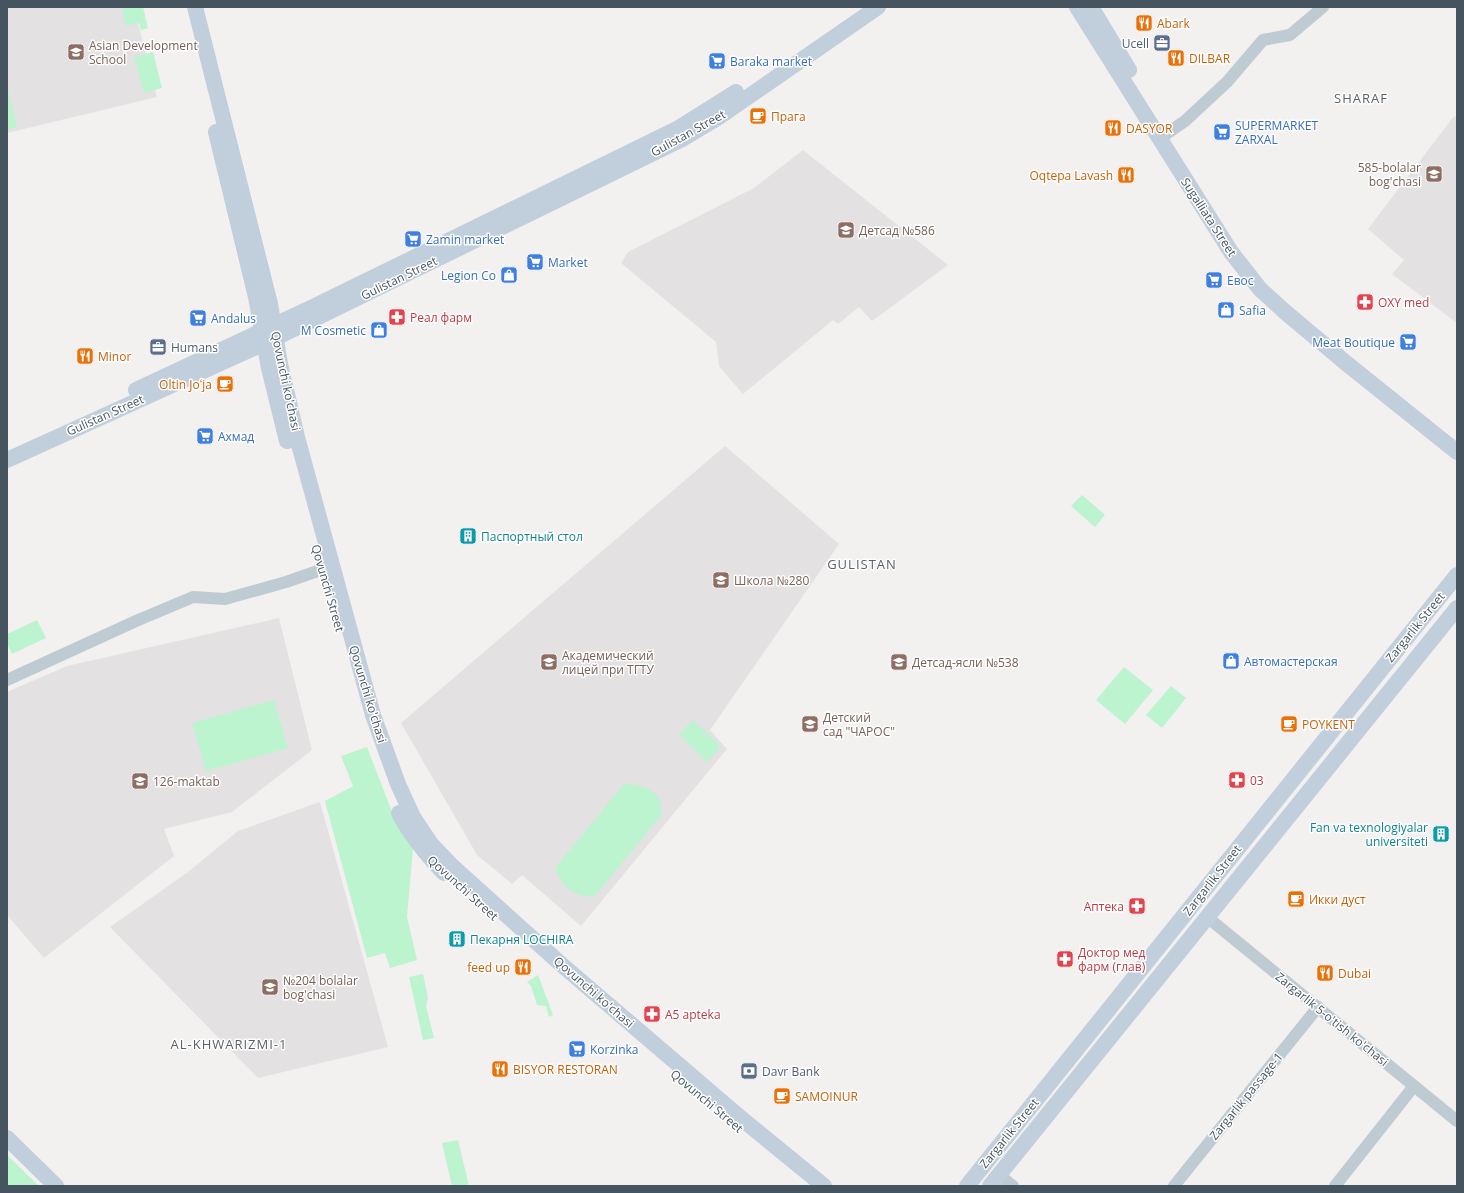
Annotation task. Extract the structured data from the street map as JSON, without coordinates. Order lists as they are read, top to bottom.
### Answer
{
  "streets": {
    "main road": [
      "Gulistan Street",
      "Sugalliata Street",
      "Qovunchi ko'chasi",
      "Qovunchi Street",
      "Zargarlik Street"
    ],
    "street": ["Zargarlik 5-o'tish ko'chasi", "Zargarlik passage-1"]
  },
  "crossings": [
    ["Gulistan Street", "Qovunchi ko'chasi"],
    ["Qovunchi ko'chasi", "Qovunchi Street"],
    ["Zargarlik Street", "Zargarlik 5-o'tish ko'chasi"],
    ["Zargarlik 5-o'tish ko'chasi", "Zargarlik passage-1"]
  ],
  "districts": ["SHARAF", "GULISTAN", "AL-KHWARIZMI-1"],
  "places": {
    "restaurant": [
      "Abark",
      "DILBAR",
      "DASYOR",
      "Oqtepa Lavash",
      "Minor",
      "feed up",
      "Dubai",
      "BISYOR RESTORAN"
    ],
    "office": ["Ucell", "Humans"],
    "school or university": [
      "Asian Development School",
      "585-bolalar bog'chasi",
      "Детсад №586",
      "Школа №280",
      "Академический лицей при ТГТУ",
      "Детсад-ясли №538",
      "Детский сад \"ЧАРОС\"",
      "126-maktab",
      "№204 bolalar bog'chasi"
    ],
    "supermarket": [
      "Baraka market",
      "SUPERMARKET ZARXAL",
      "Zamin market",
      "Market",
      "Евос",
      "Andalus",
      "Meat Boutique",
      "Ахмад",
      "Korzinka"
    ],
    "cafe": [
      "Прага",
      "Oltin Joʻja",
      "POYKENT",
      "Икки дуст",
      "SAMOINUR"
    ],
    "shop": [
      "Legion Co",
      "Safia",
      "M Cosmetic",
      "Автомастерская"
    ],
    "pharmacy": [
      "OXY med",
      "Реал фарм",
      "03",
      "Аптека",
      "Доктор мед фарм (глав)",
      "A5 apteka"
    ],
    "building": ["Паспортный стол", "Fan va texnologiyalar universiteti", "Пекарня LOCHIRA"],
    "bank": ["Davr Bank"]
  }
}
